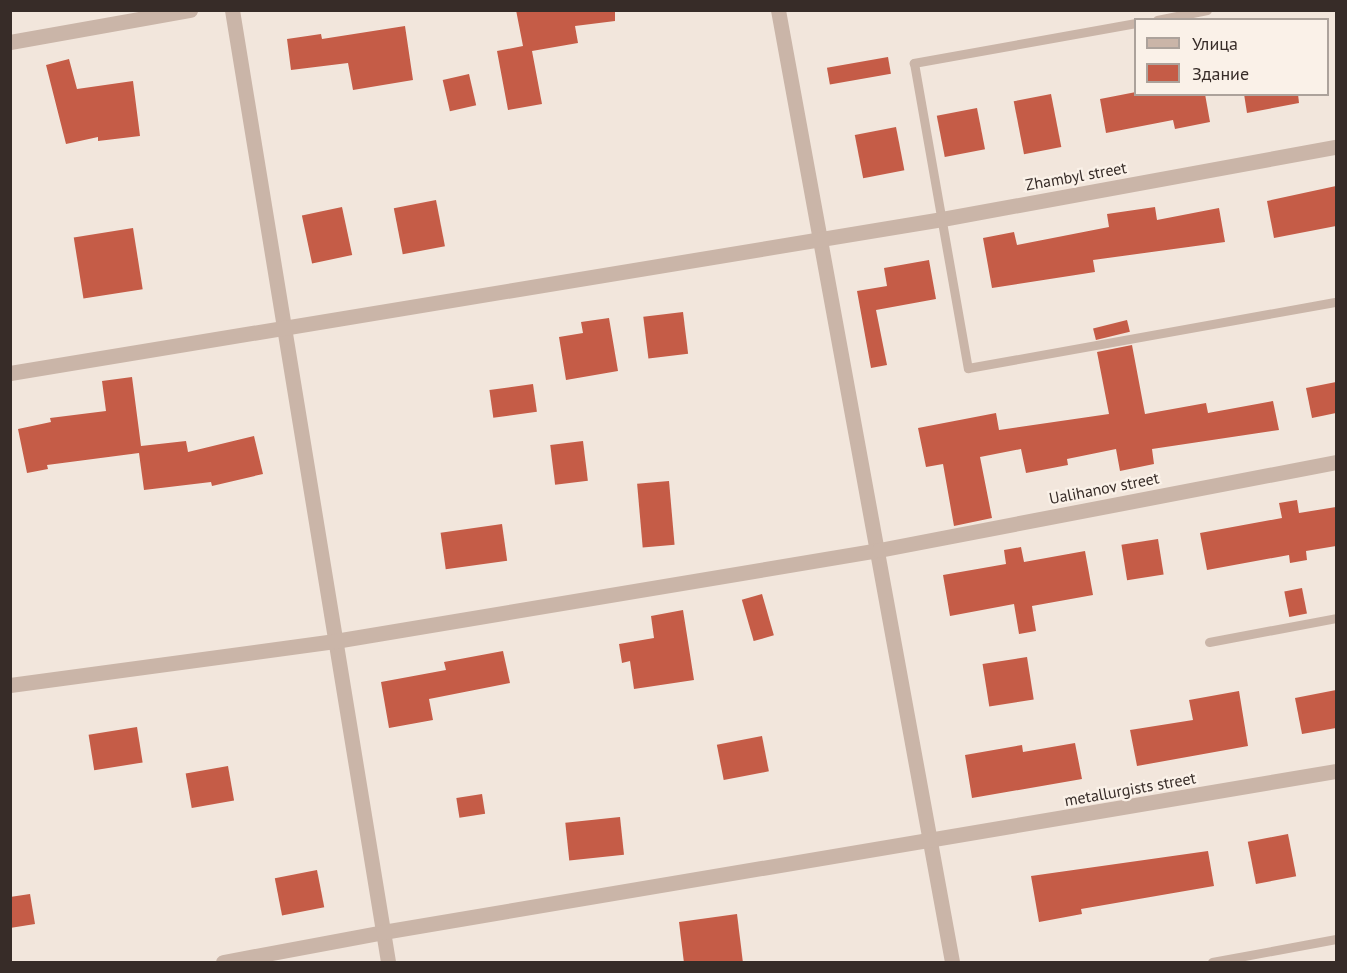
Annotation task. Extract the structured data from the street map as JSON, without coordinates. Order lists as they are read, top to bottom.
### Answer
{
  "streets": {
    "street": ["Zhambyl street", "Ualihanov street", "metallurgists street"]
  },
  "legend": ["Улица", "Здание"]
}
